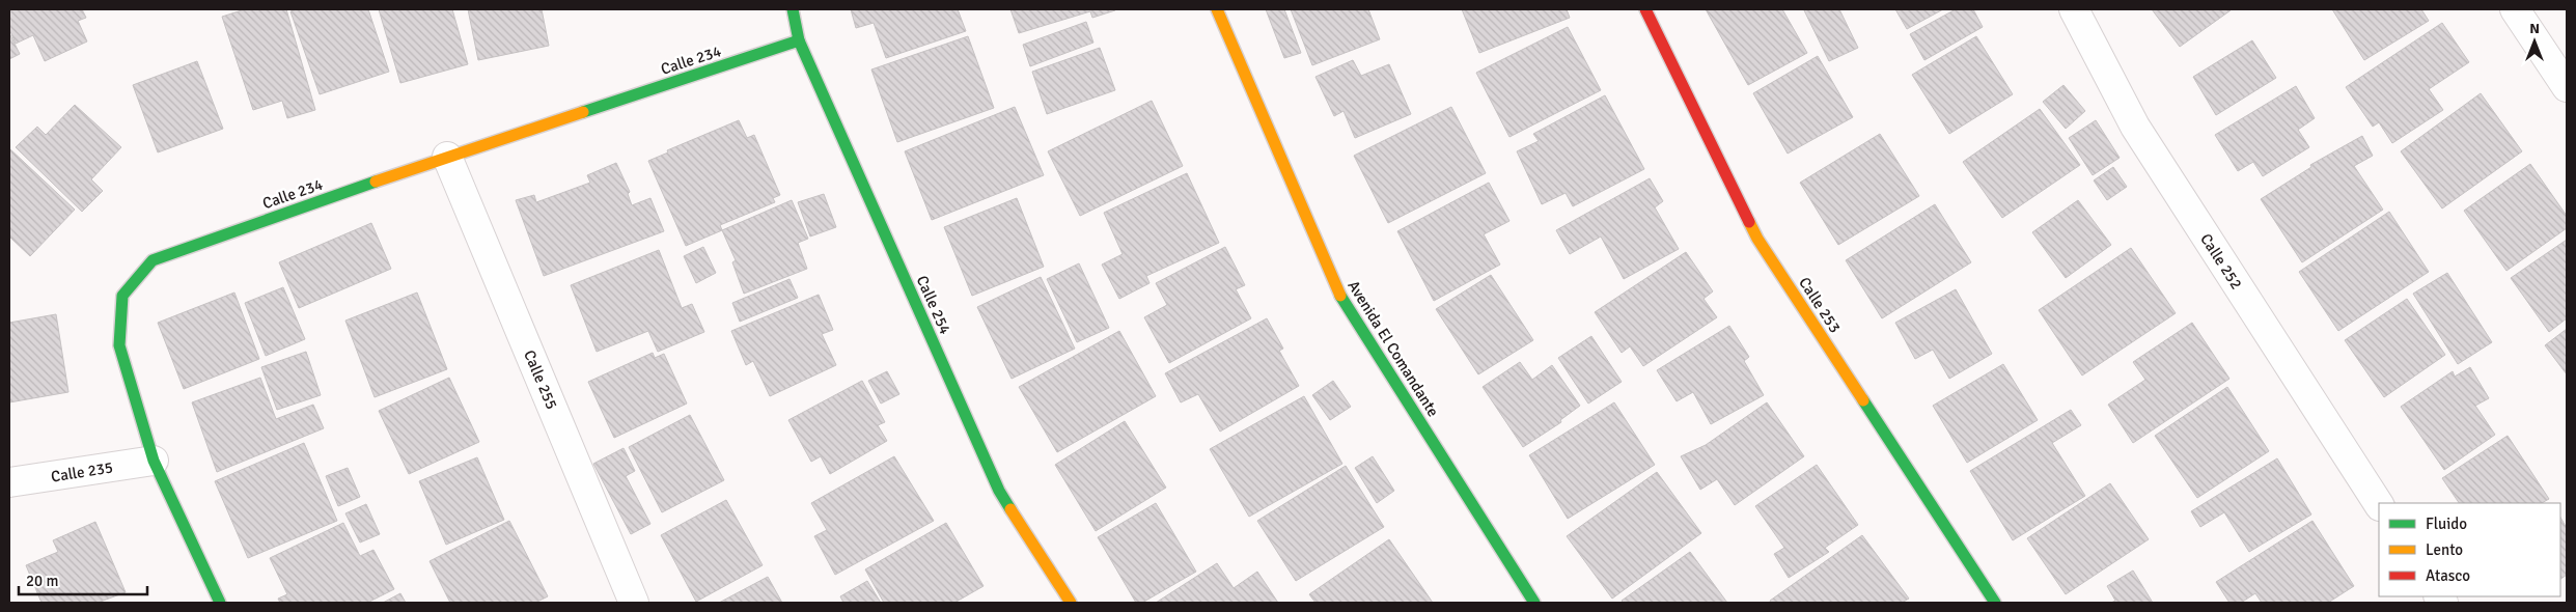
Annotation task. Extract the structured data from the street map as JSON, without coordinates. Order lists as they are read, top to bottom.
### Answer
{
  "streets": {
    "street": [
      "Calle 234",
      "Calle 252",
      "Calle 254",
      "Calle 253",
      "Avenida El Comandante",
      "Calle 255",
      "Calle 235"
    ]
  },
  "crossings": [
    ["Calle 234", "Calle 254"],
    ["Calle 234", "Calle 255"],
    ["Calle 234", "Calle 235"]
  ],
  "legend": ["Fluido", "Lento", "Atasco"],
  "scale_bar": "20 m",
  "north": "top"
}
